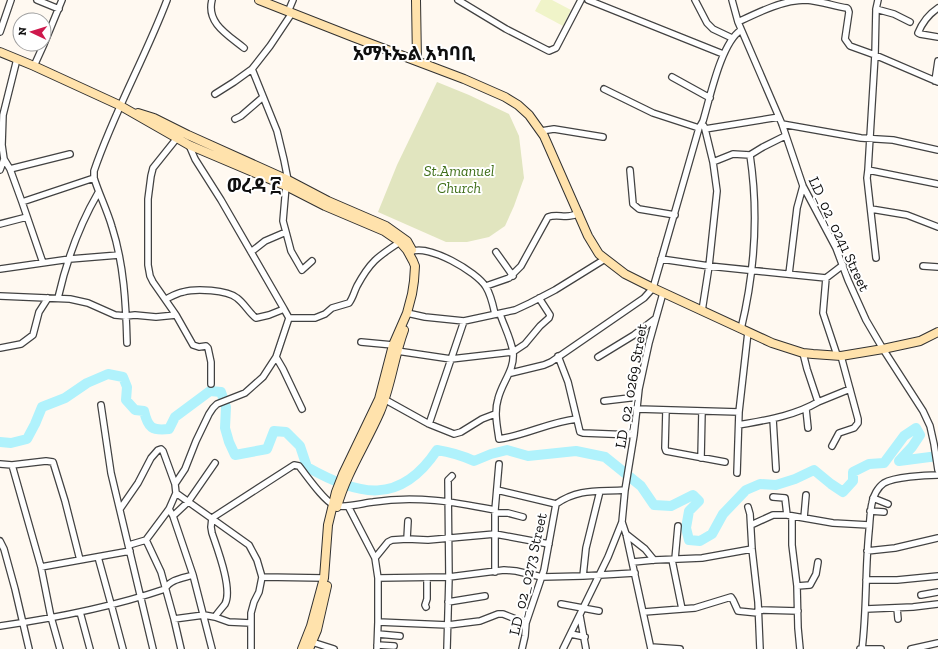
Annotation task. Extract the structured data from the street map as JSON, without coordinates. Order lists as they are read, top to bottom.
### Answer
{
  "streets": {
    "street": ["LD_02_0241 Street", "LD_02_0269 Street", "LD_02_0273 Street"]
  },
  "districts": ["አማኑኤል አካባቢ", "ወረዳ ፫"],
  "parks": ["St.Amanuel Church"],
  "north": "left"
}
